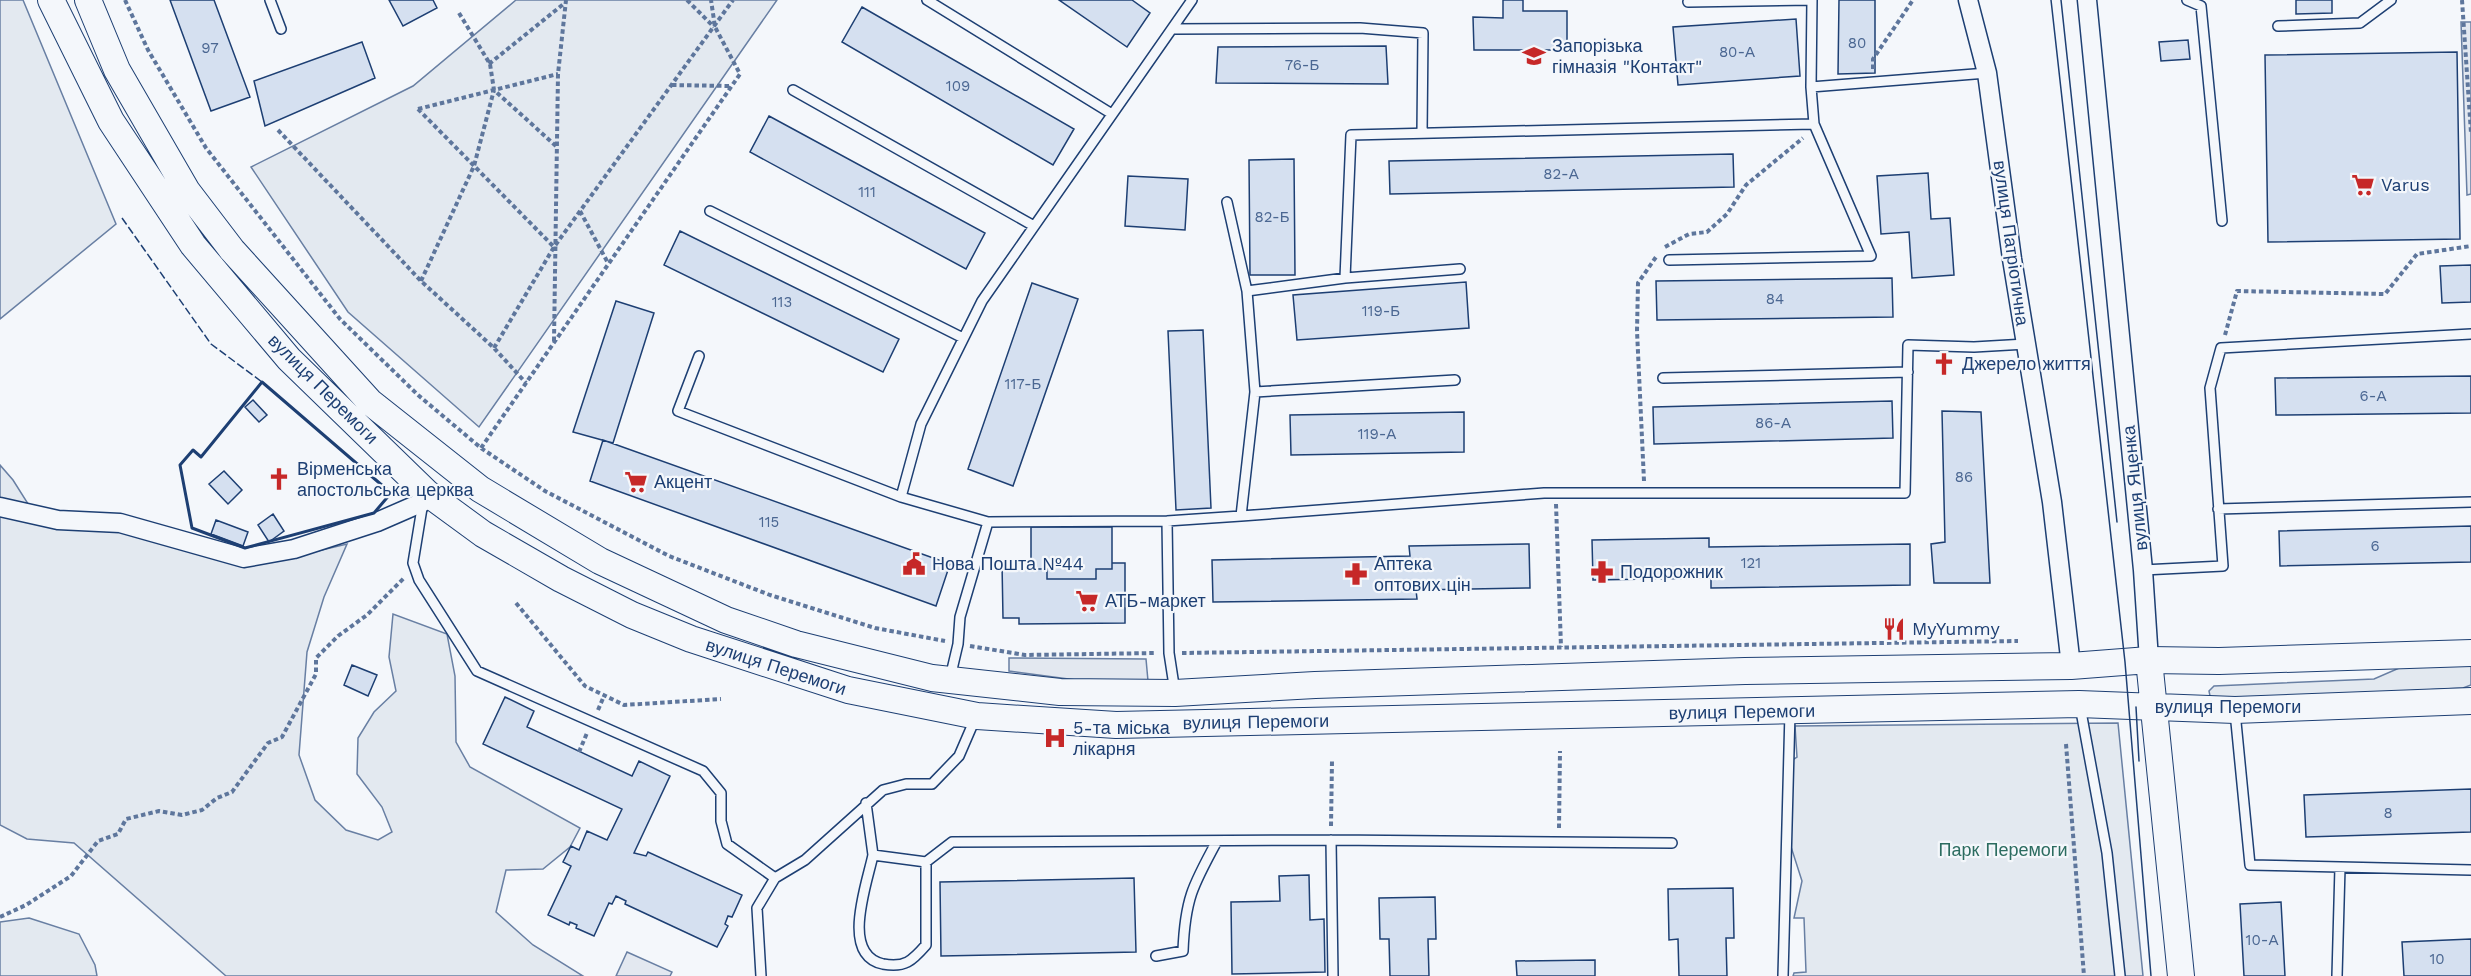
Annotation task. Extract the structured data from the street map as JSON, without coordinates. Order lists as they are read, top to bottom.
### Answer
{
  "streets": {
    "main road": ["вулиця Перемоги", "вулиця Яценка"],
    "street": ["вулиця Патріотична"]
  },
  "crossings": [
    ["вулиця Патріотична", "вулиця Перемоги"],
    ["вулиця Перемоги", "вулиця Яценка"]
  ],
  "parks": ["Парк Перемоги"],
  "places": {
    "school or university": ["Запорізька гімназія \"Контакт\""],
    "supermarket": ["Varus", "Акцент", "АТБ-маркет"],
    "church": ["Джерело життя", "Вірменська апостольська церква"],
    "public building": ["Нова Пошта №44"],
    "pharmacy": ["Подорожник", "Аптека оптових цін"],
    "restaurant": ["MyYummy"],
    "hospital": ["5-та міська лікарня"]
  },
  "house_numbers": [
    "80",
    "97",
    "80-А",
    "76-Б",
    "109",
    "82-А",
    "111",
    "82-Б",
    "84",
    "113",
    "119-Б",
    "117-Б",
    "6-А",
    "86-А",
    "119-А",
    "86",
    "115",
    "6",
    "121",
    "8",
    "10-А",
    "10"
  ]
}
